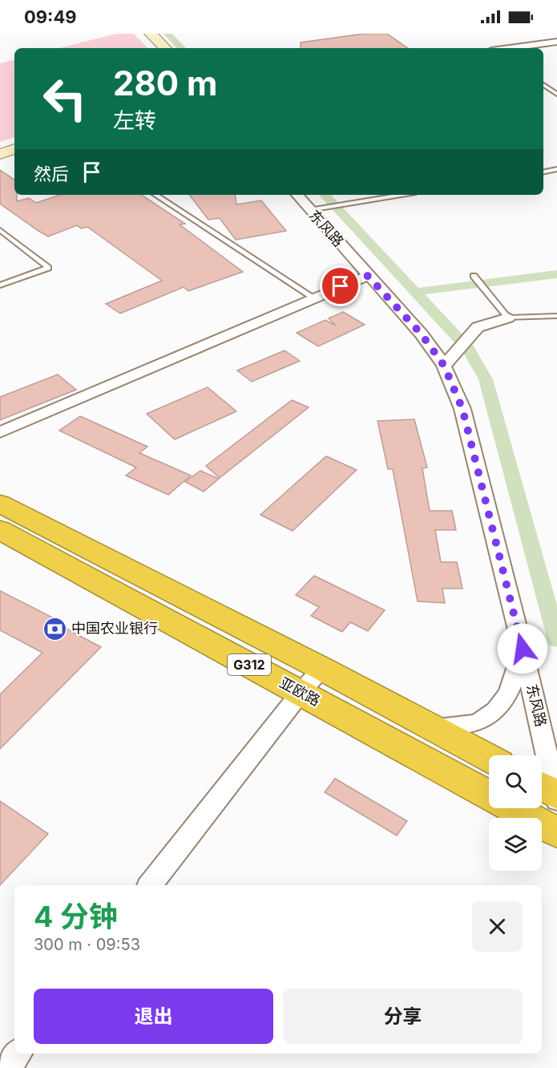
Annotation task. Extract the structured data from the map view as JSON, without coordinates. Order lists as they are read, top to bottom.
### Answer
{
  "streets": {
    "highway": ["G312", "亚欧路"],
    "street": ["东风路"]
  },
  "places": {
    "bank": ["中国农业银行"]
  },
  "page": {
    "status": "09:49",
    "turn": ["280 m", "左转"],
    "then": "然后",
    "heading": ["4 分钟", "300 m · 09:53"],
    "buttons": ["退出", "分享"]
  }
}
